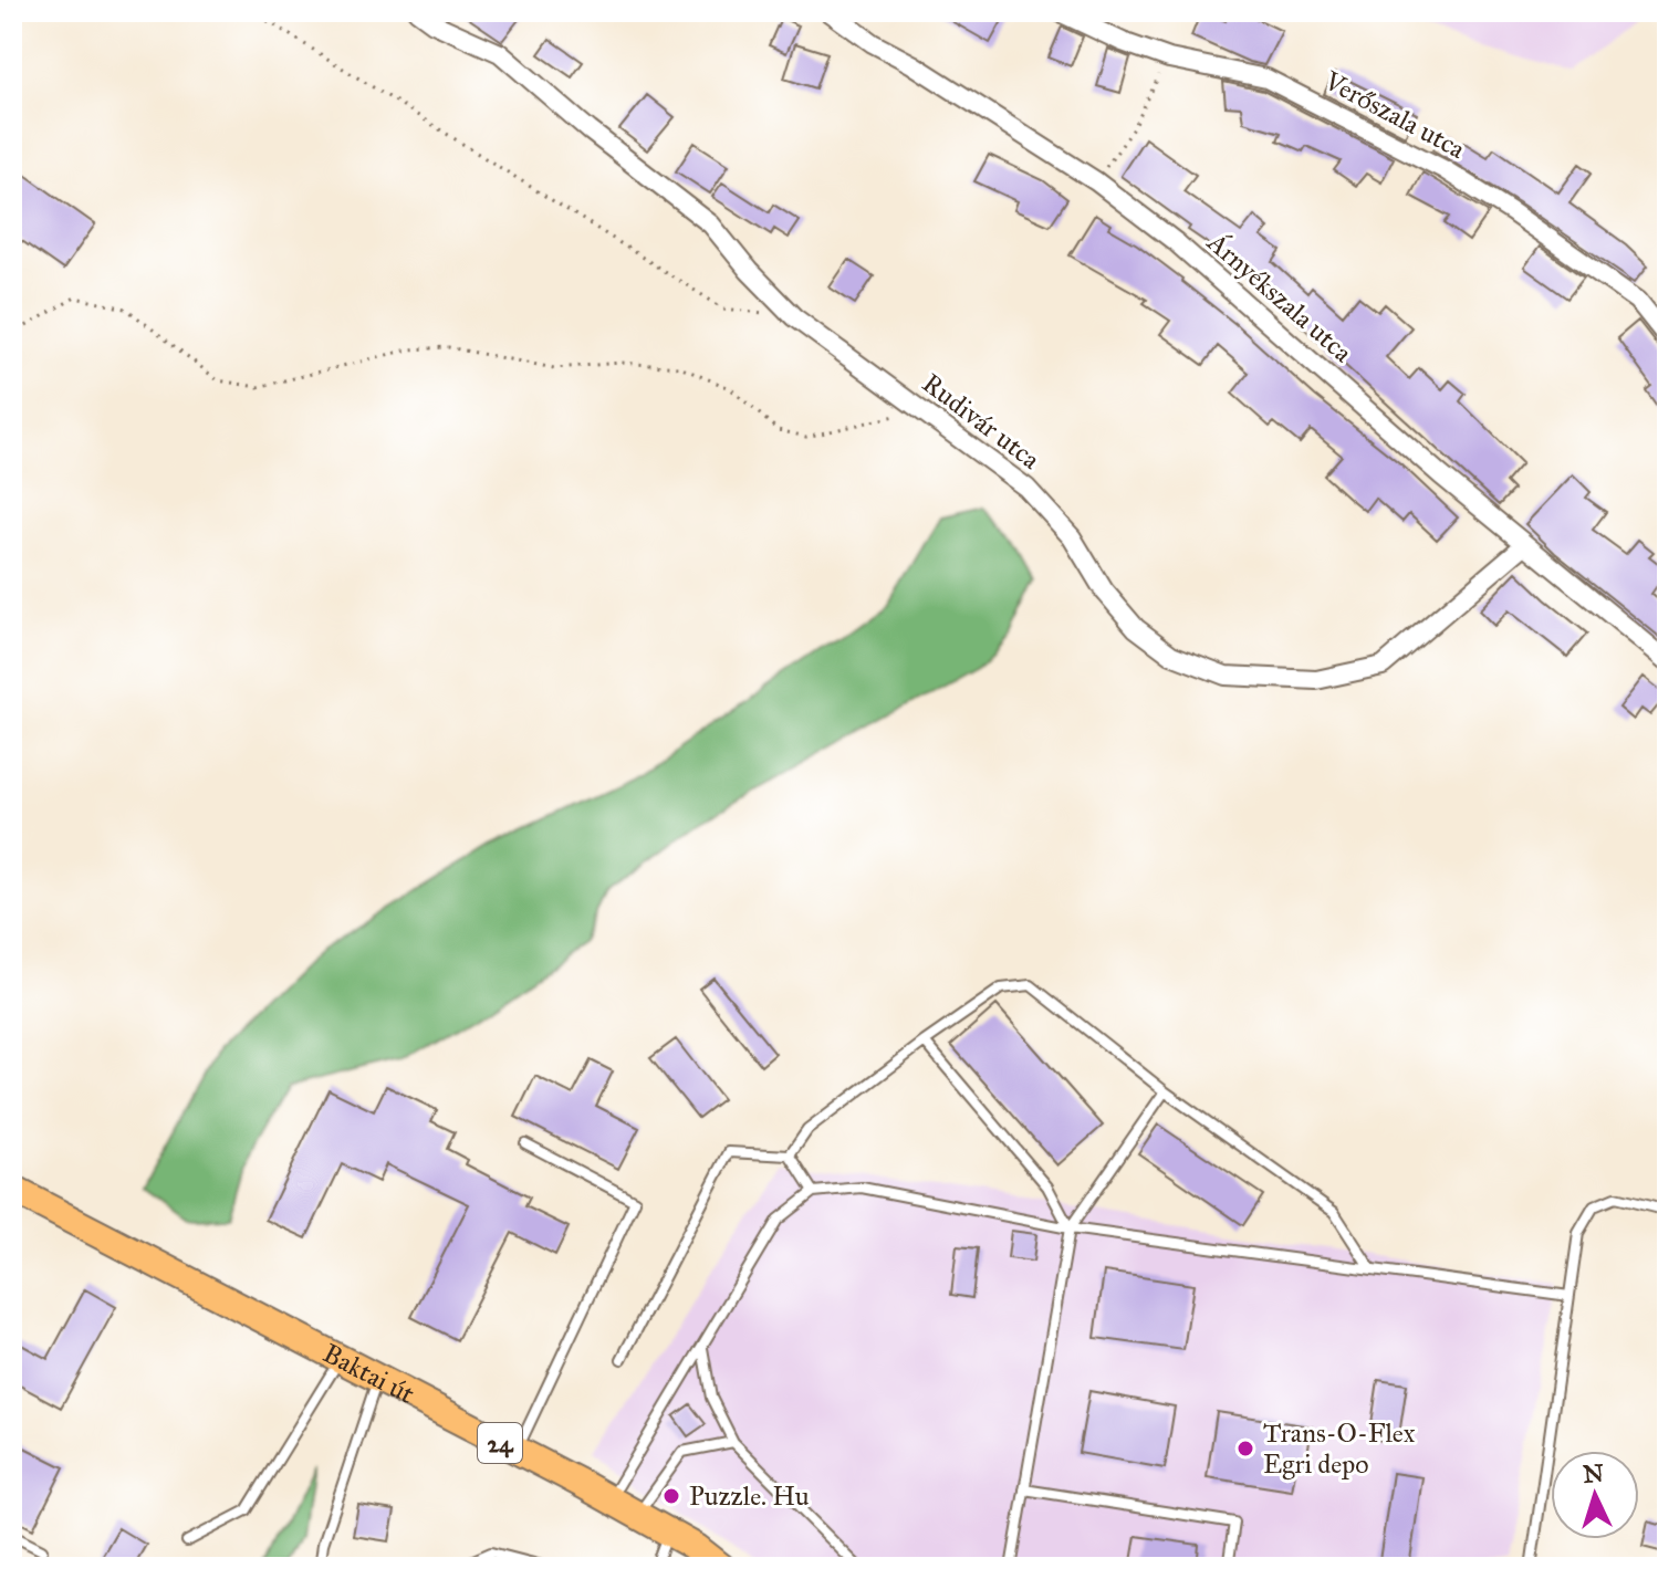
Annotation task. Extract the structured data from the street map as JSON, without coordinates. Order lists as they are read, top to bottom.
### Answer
{
  "streets": {
    "main road": ["Baktai út", "24"],
    "street": ["Verőszala utca", "Árnyékszala utca", "Rudivár utca"]
  },
  "crossings": [
    ["Árnyékszala utca", "Rudivár utca"]
  ],
  "places": ["Trans-O-Flex Egri depo", "Puzzle. Hu"],
  "north": "top"
}
